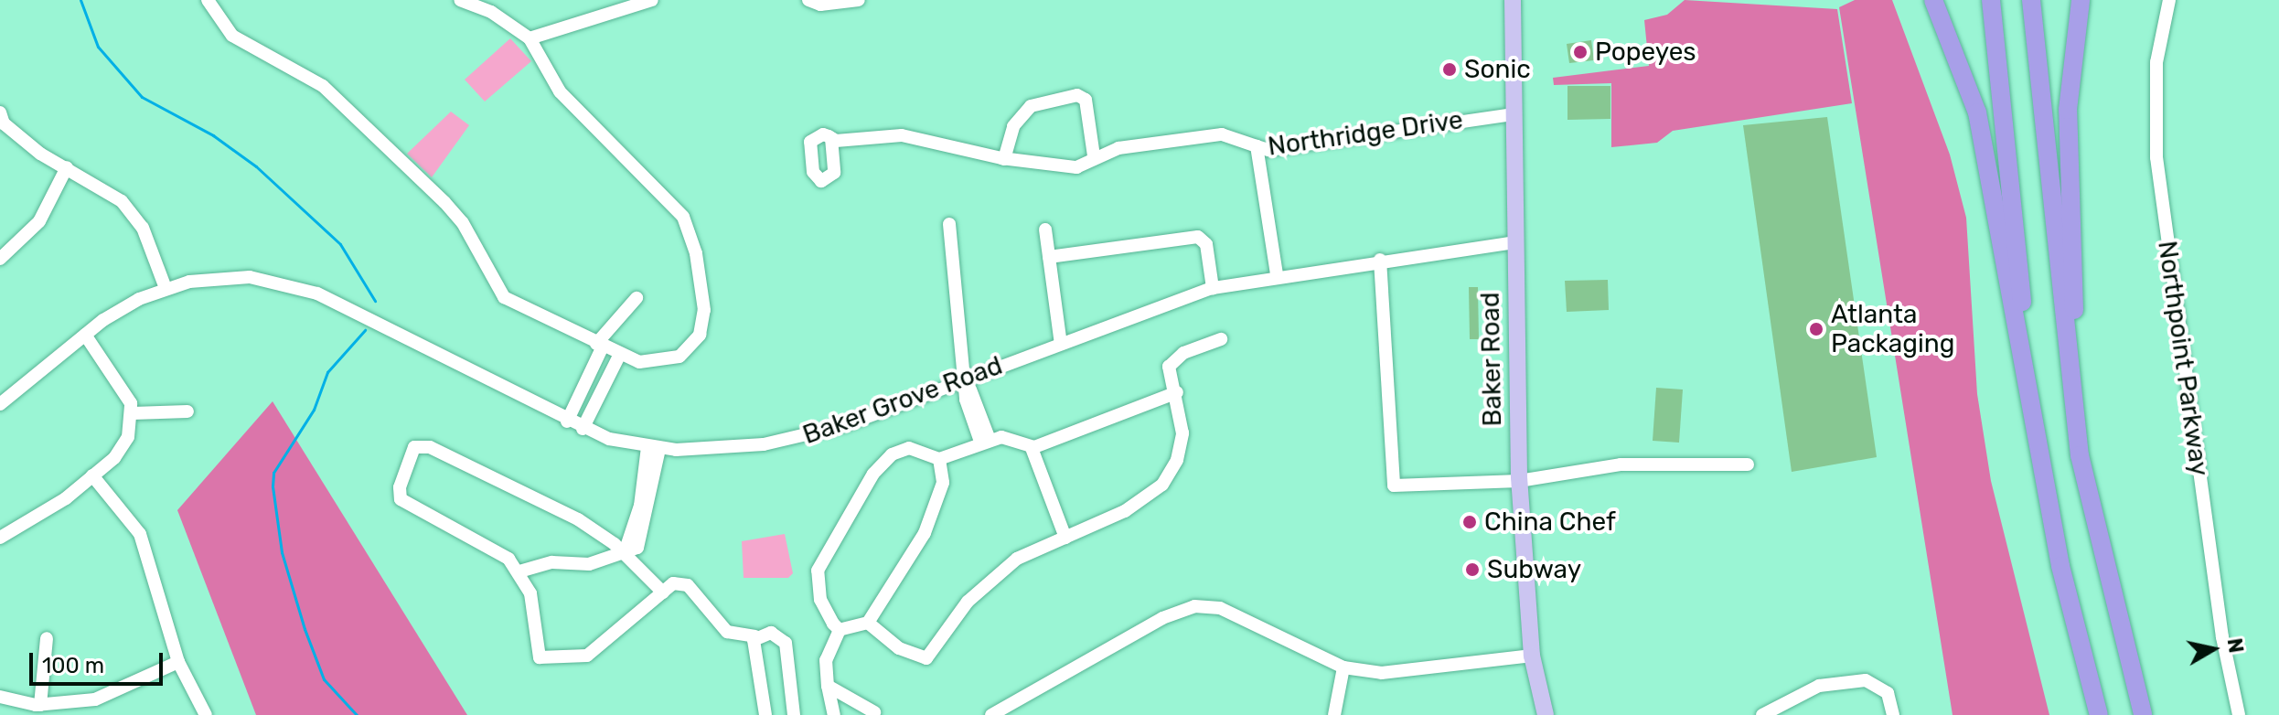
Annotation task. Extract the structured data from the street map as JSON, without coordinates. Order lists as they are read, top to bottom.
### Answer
{
  "streets": {
    "main road": ["Baker Road"],
    "street": ["Northridge Drive", "Northpoint Parkway", "Baker Grove Road"]
  },
  "crossings": [
    ["Northridge Drive", "Baker Road"],
    ["Northridge Drive", "Baker Grove Road"],
    ["Baker Road", "Baker Grove Road"]
  ],
  "places": [
    "Popeyes",
    "Sonic",
    "Atlanta Packaging",
    "China Chef",
    "Subway"
  ],
  "scale_bar": "100 m",
  "north": "right"
}
